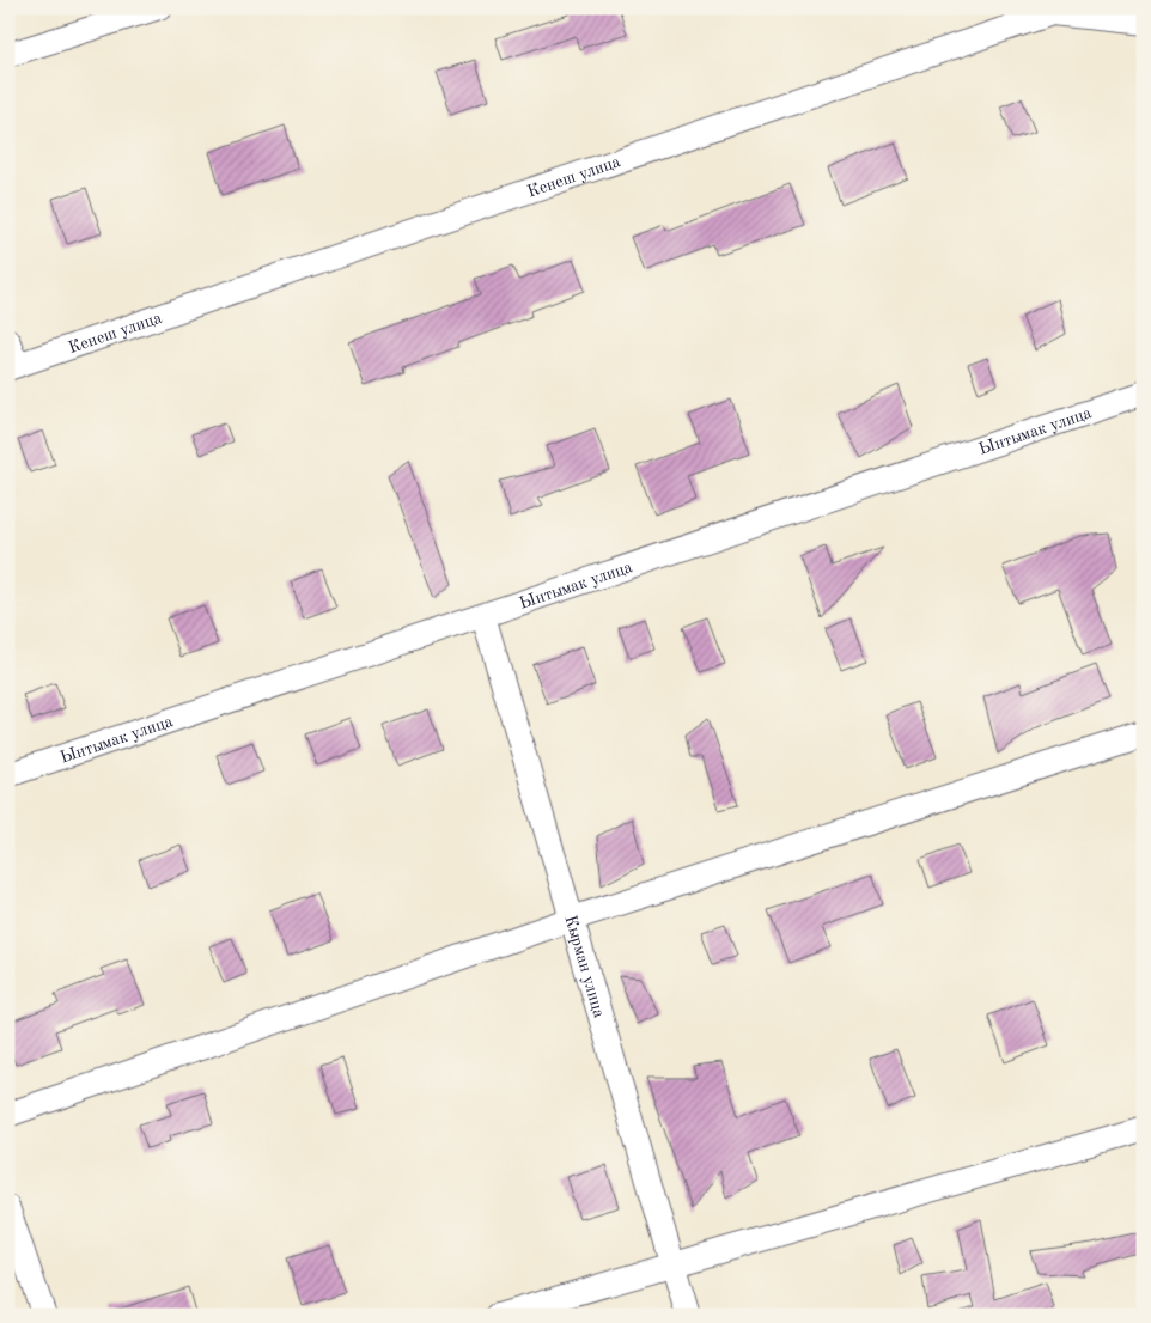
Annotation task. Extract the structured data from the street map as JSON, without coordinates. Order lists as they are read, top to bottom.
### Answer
{
  "streets": {
    "street": ["Кенеш улица", "Ынтымак улица", "Кырман улица"]
  },
  "crossings": [
    ["Ынтымак улица", "Кырман улица"]
  ]
}
